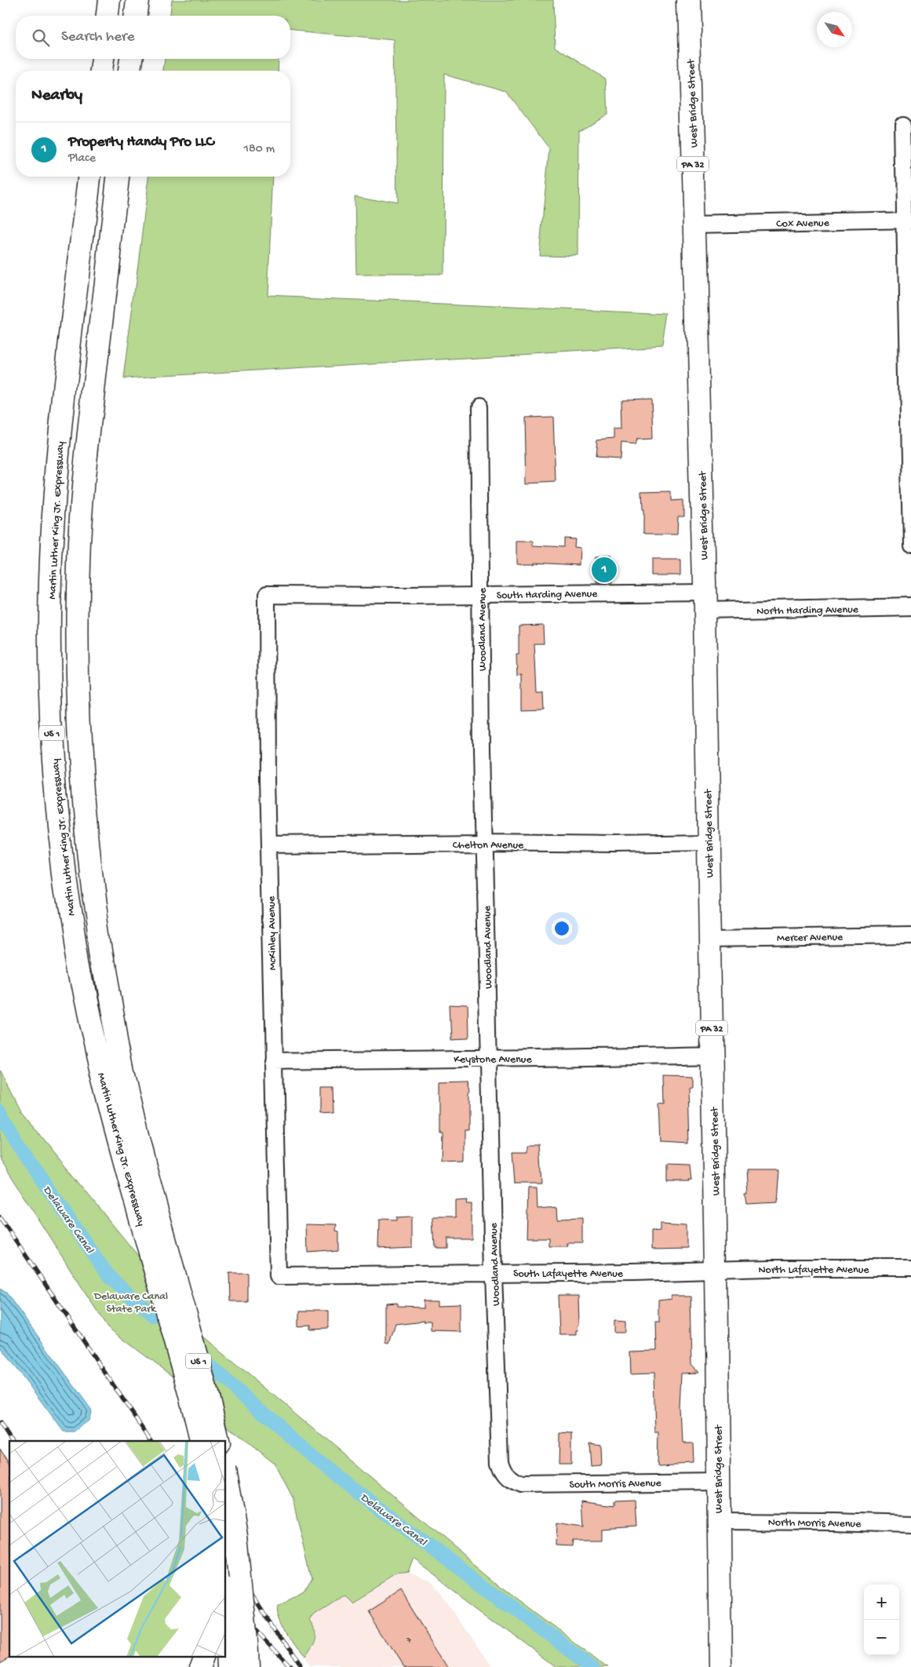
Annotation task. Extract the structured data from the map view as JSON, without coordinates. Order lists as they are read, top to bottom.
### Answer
{
  "streets": {
    "main road": [
      "West Bridge Street",
      "PA 32",
      "Martin Luther King Jr. Expressway",
      "US 1"
    ],
    "street": [
      "Cox Avenue",
      "South Harding Avenue",
      "North Harding Avenue",
      "Woodland Avenue",
      "Chelton Avenue",
      "McKinley Avenue",
      "Mercer Avenue",
      "Keystone Avenue",
      "North Lafayette Avenue",
      "South Lafayette Avenue",
      "South Morris Avenue",
      "North Morris Avenue"
    ]
  },
  "crossings": [
    ["West Bridge Street", "Cox Avenue"],
    ["West Bridge Street", "South Harding Avenue"],
    ["West Bridge Street", "North Harding Avenue"],
    ["West Bridge Street", "Chelton Avenue"],
    ["West Bridge Street", "Mercer Avenue"],
    ["West Bridge Street", "Keystone Avenue"],
    ["West Bridge Street", "North Lafayette Avenue"],
    ["West Bridge Street", "South Lafayette Avenue"],
    ["West Bridge Street", "South Morris Avenue"],
    ["West Bridge Street", "North Morris Avenue"],
    ["South Harding Avenue", "North Harding Avenue"],
    ["South Harding Avenue", "Woodland Avenue"],
    ["South Harding Avenue", "McKinley Avenue"],
    ["Woodland Avenue", "Chelton Avenue"],
    ["Woodland Avenue", "Keystone Avenue"],
    ["Woodland Avenue", "South Lafayette Avenue"],
    ["Woodland Avenue", "South Morris Avenue"],
    ["Chelton Avenue", "McKinley Avenue"],
    ["McKinley Avenue", "Keystone Avenue"],
    ["McKinley Avenue", "South Lafayette Avenue"],
    ["North Lafayette Avenue", "South Lafayette Avenue"]
  ],
  "water": ["Delaware Canal"],
  "parks": ["Delaware Canal State Park"],
  "house_numbers": ["7"],
  "north": "bottom right",
  "page": {
    "search": "Search here",
    "heading": "Nearby",
    "list": [
      {
        "mark": "1",
        "name": "Property Handy Pro LLC",
        "note": "Place",
        "value": "180 m"
      }
    ],
    "pins": "1",
    "map_buttons": ["+", "−"]
  }
}
